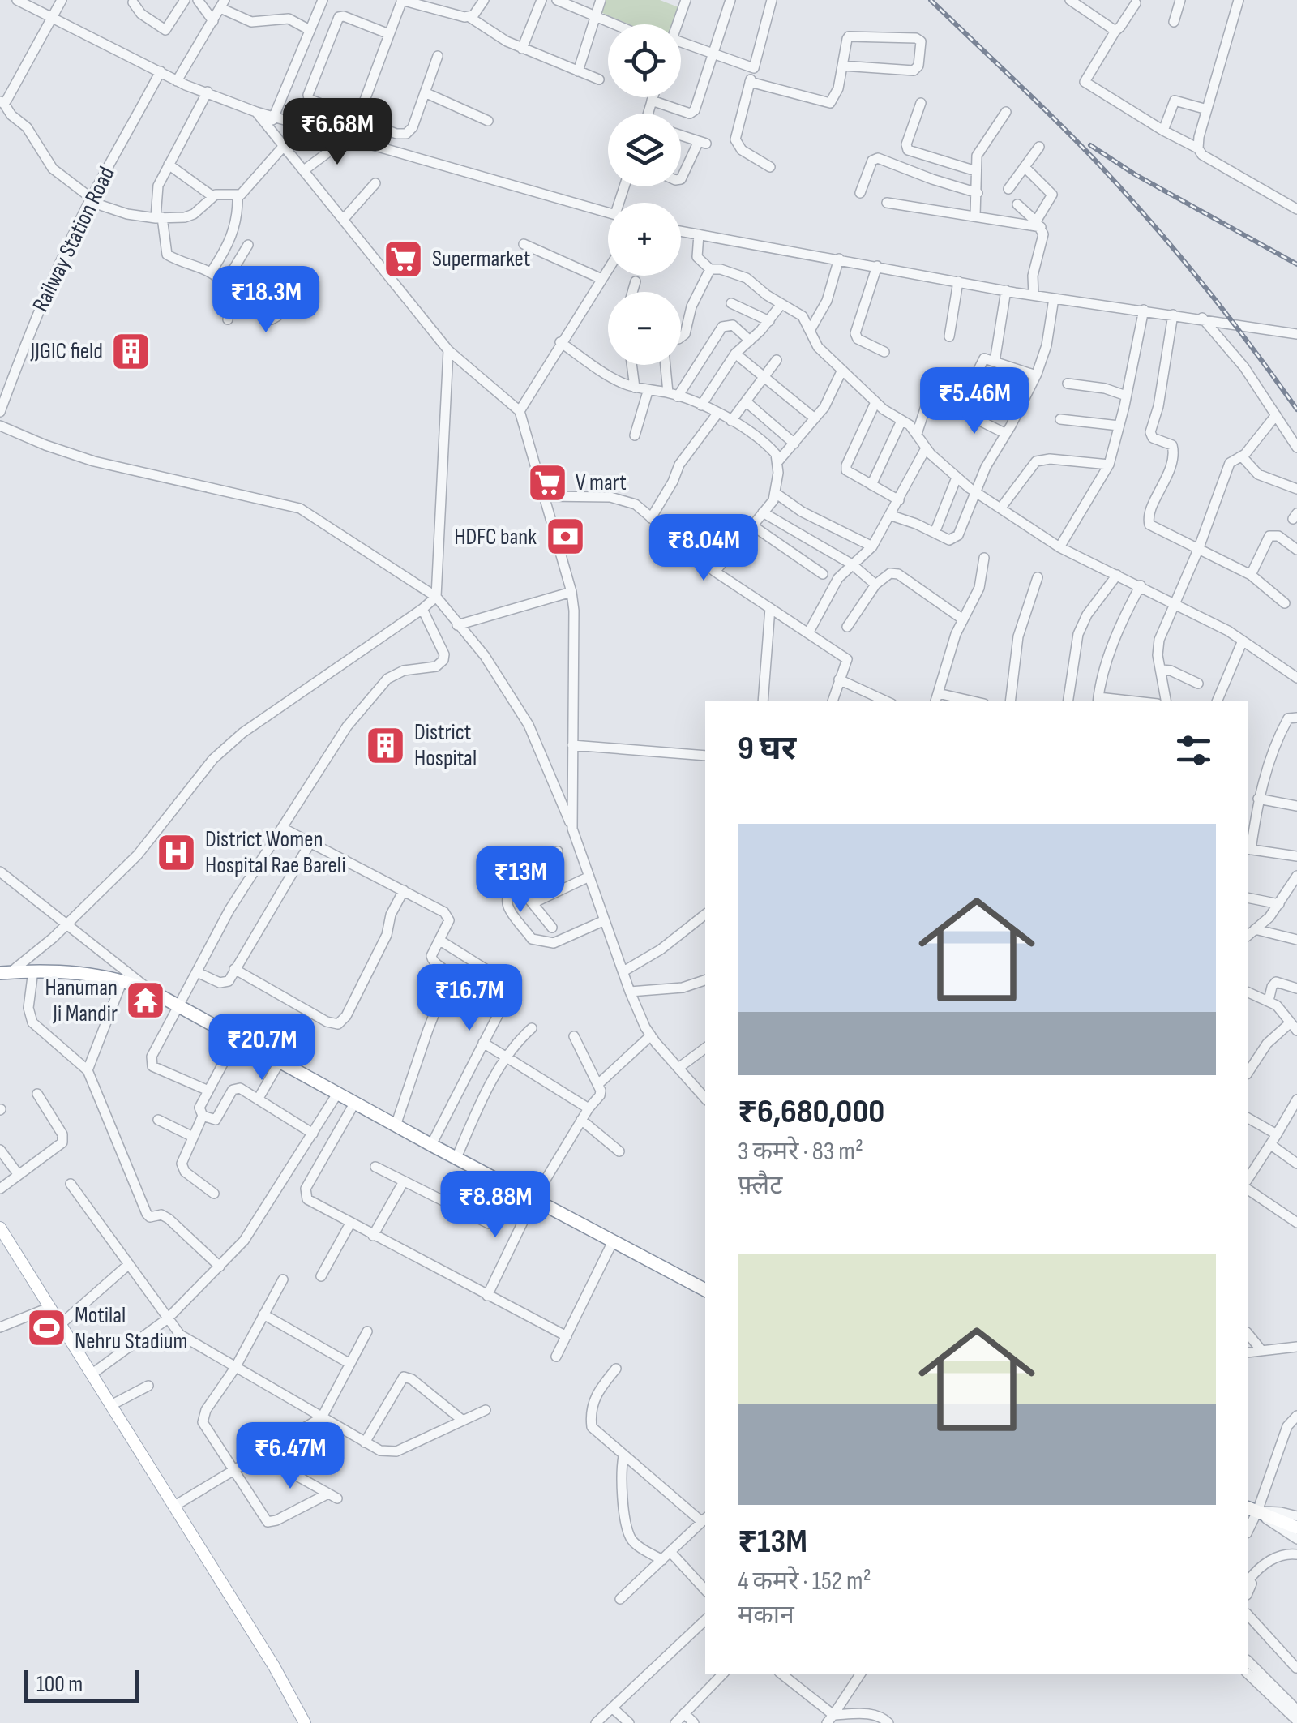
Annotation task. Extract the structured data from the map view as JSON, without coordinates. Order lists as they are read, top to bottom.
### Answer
{
  "streets": {
    "street": ["Railway Station Road"]
  },
  "places": {
    "supermarket": ["Supermarket", "V mart"],
    "building": ["JJGIC field", "District Hospital"],
    "bank": ["HDFC bank"],
    "hospital": ["District Women Hospital Rae Bareli"],
    "temple": ["Hanuman Ji Mandir"],
    "sports": ["Motilal Nehru Stadium"]
  },
  "scale_bar": "100 m",
  "page": {
    "map_buttons": ["+", "−"],
    "price": [
      "₹6.68M",
      "₹18.3M",
      "₹5.46M",
      "₹8.04M",
      "₹13M",
      "₹16.7M",
      "₹20.7M",
      "₹8.88M",
      "₹6.47M"
    ],
    "heading": "9 घर",
    "list": [
      {
        "name": "₹6,680,000",
        "note": "3 कमरे · 83 m² · फ़्लैट"
      },
      {
        "name": "₹13M",
        "note": "4 कमरे · 152 m² · मकान"
      }
    ],
    "scale": "100 m"
  }
}
